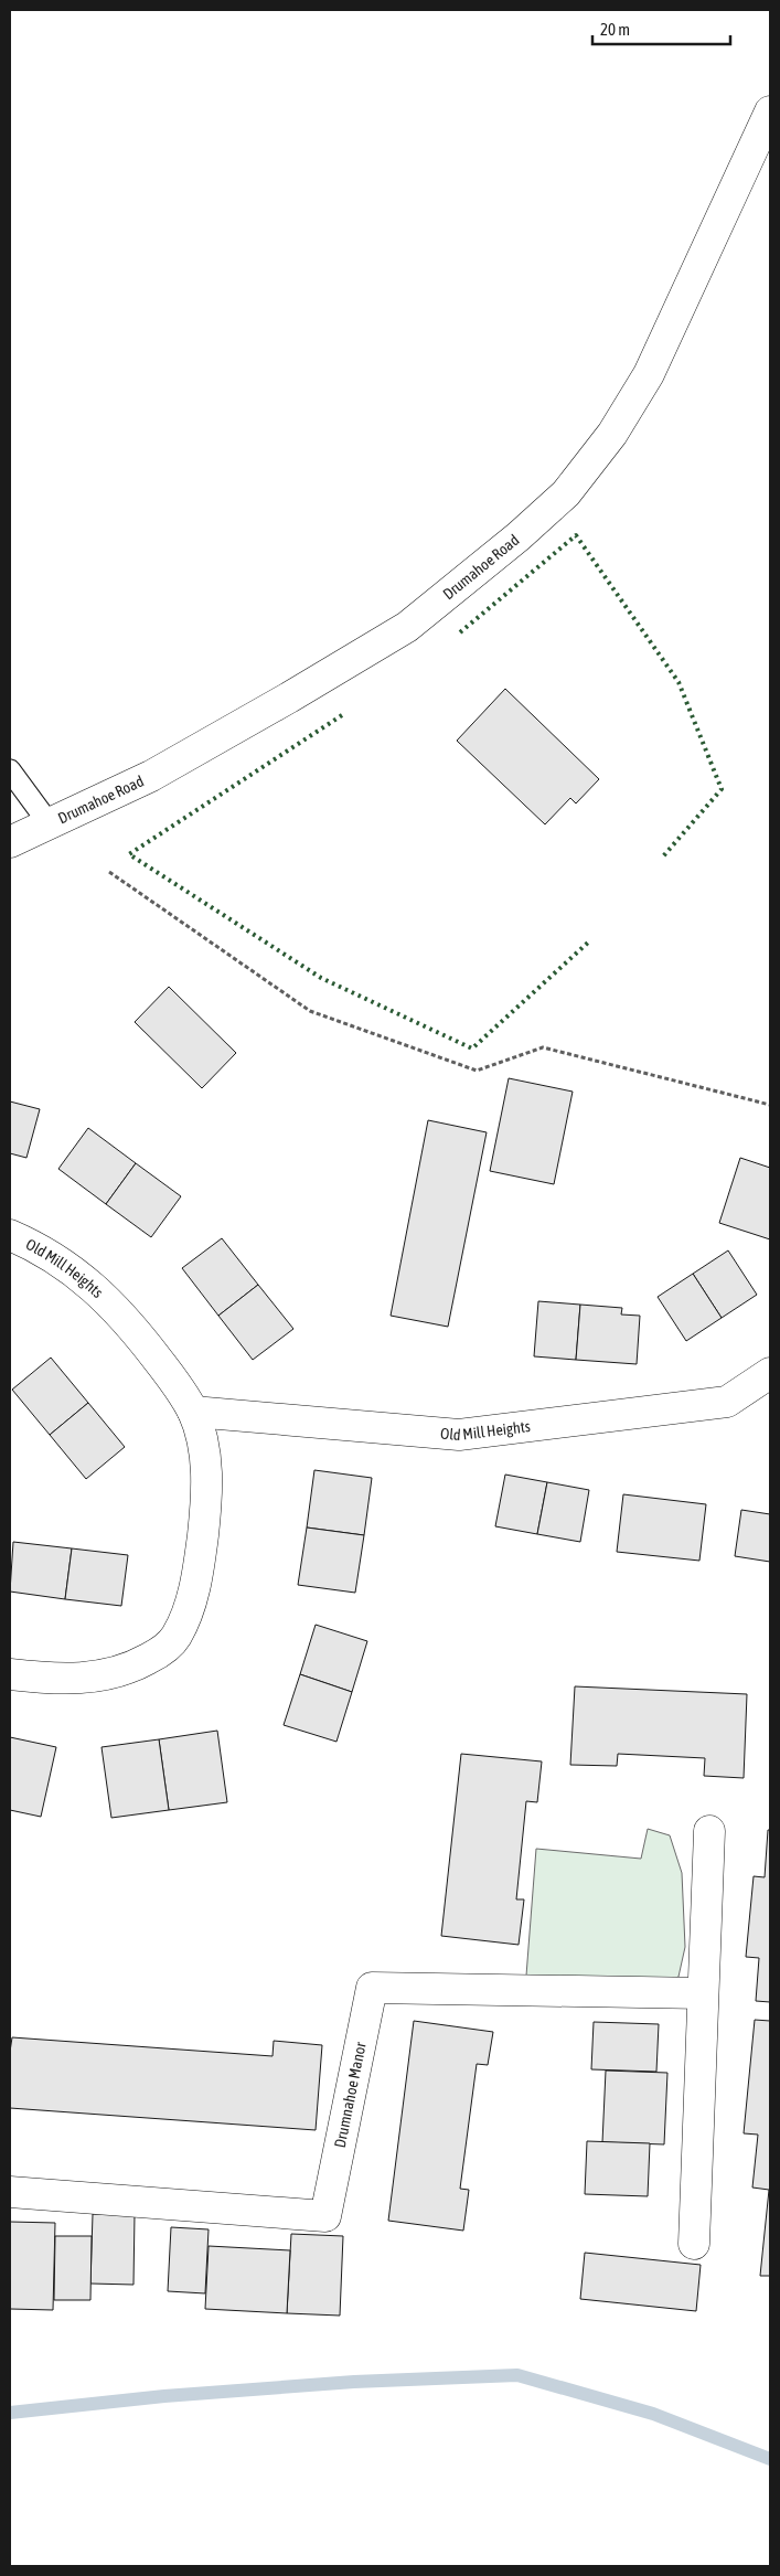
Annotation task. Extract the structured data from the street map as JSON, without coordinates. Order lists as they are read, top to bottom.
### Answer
{
  "streets": {
    "street": ["Drumahoe Road", "Old Mill Heights", "Drumnahoe Manor"]
  },
  "scale_bar": "20 m"
}
